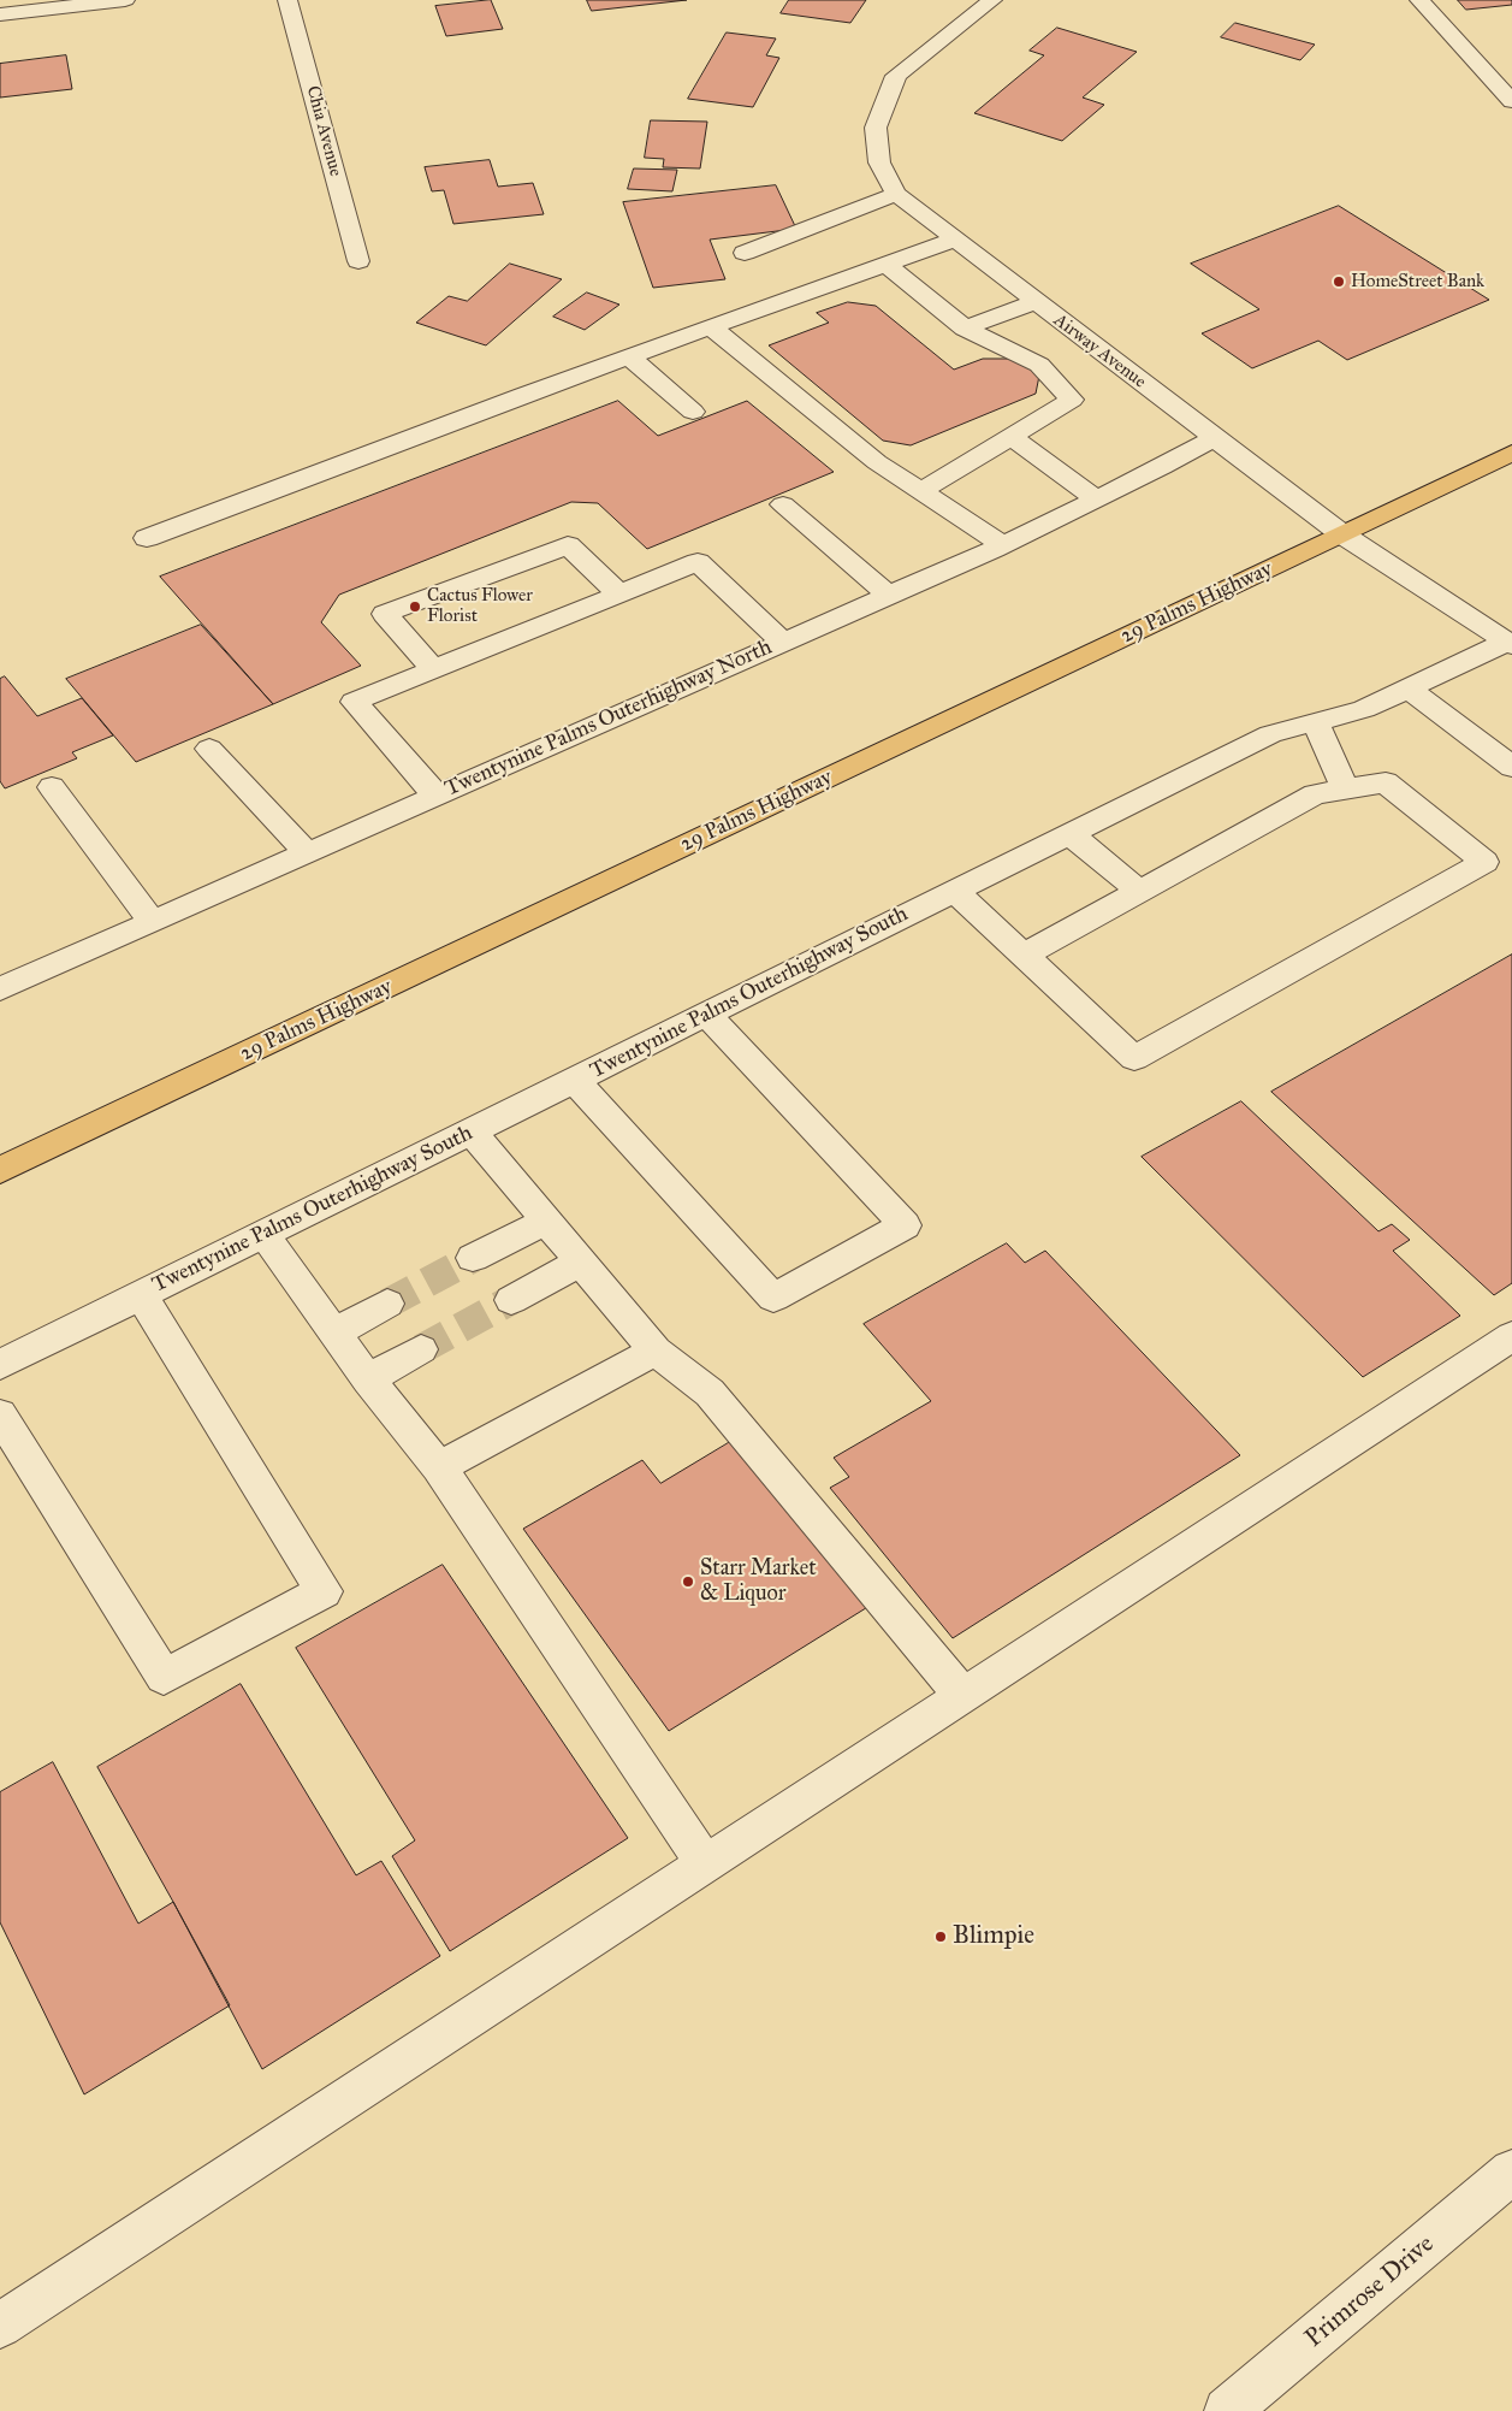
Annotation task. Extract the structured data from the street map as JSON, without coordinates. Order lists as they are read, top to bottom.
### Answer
{
  "streets": {
    "main road": ["29 Palms Highway"],
    "street": [
      "Chia Avenue",
      "Airway Avenue",
      "Twentynine Palms Outerhighway North",
      "Twentynine Palms Outerhighway South",
      "Primrose Drive"
    ]
  },
  "crossings": [
    ["Airway Avenue", "29 Palms Highway"],
    ["Airway Avenue", "Twentynine Palms Outerhighway North"],
    ["Airway Avenue", "Twentynine Palms Outerhighway South"]
  ],
  "places": [
    "HomeStreet Bank",
    "Cactus Flower Florist",
    "Starr Market & Liquor",
    "Blimpie"
  ]
}
